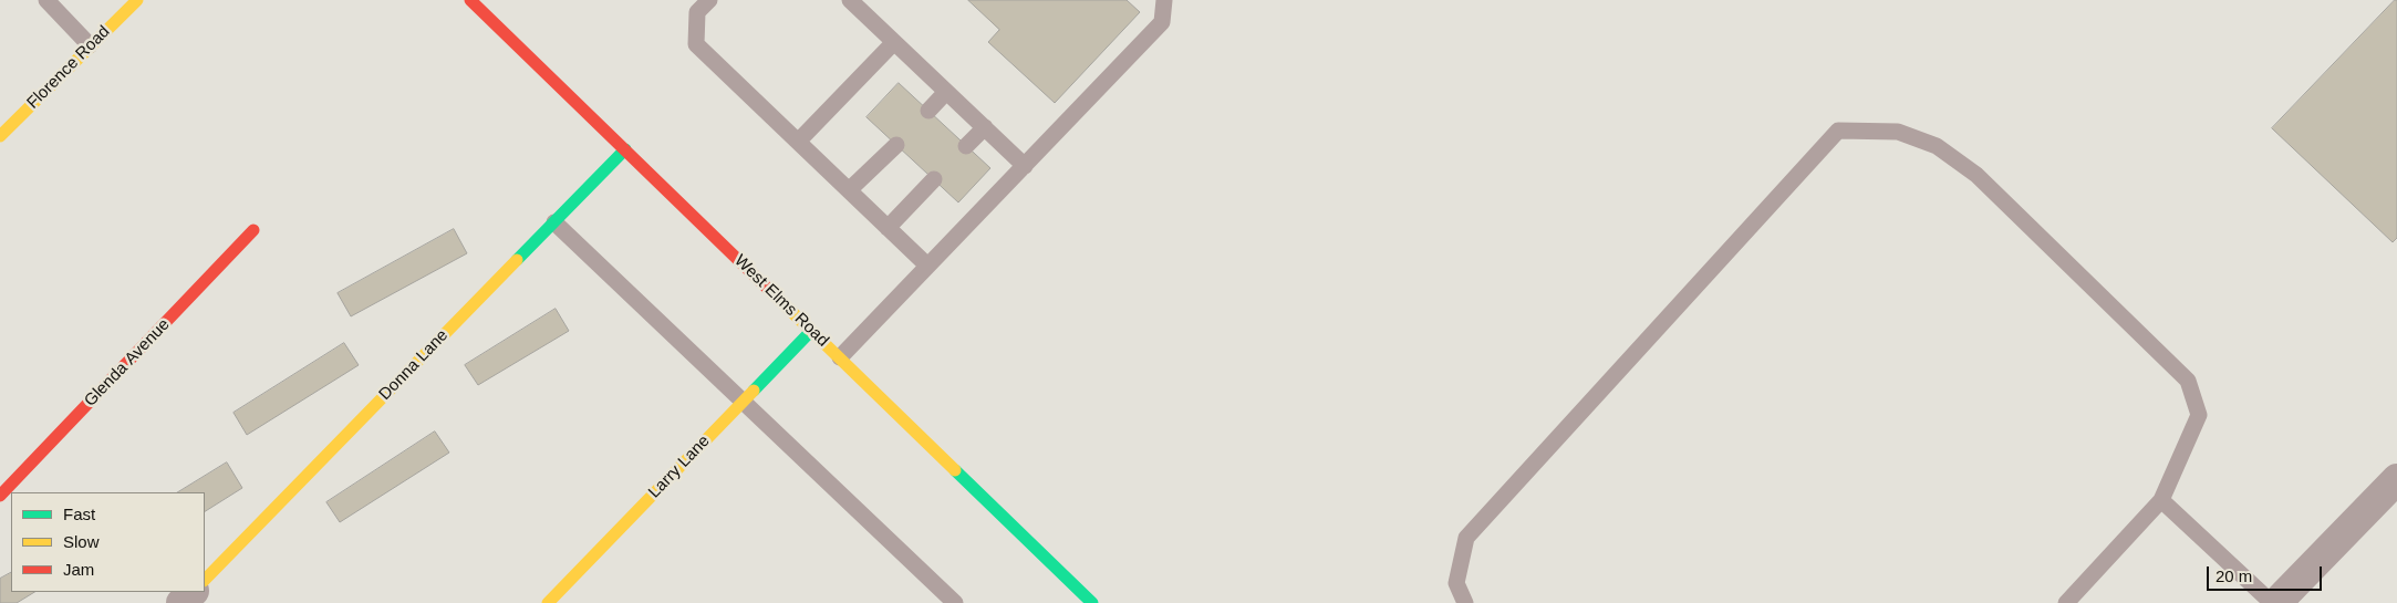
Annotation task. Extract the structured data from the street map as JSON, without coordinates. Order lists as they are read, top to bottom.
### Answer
{
  "streets": {
    "street": [
      "Florence Road",
      "West Elms Road",
      "Glenda Avenue",
      "Donna Lane",
      "Larry Lane"
    ]
  },
  "crossings": [
    ["West Elms Road", "Donna Lane"],
    ["West Elms Road", "Larry Lane"]
  ],
  "legend": ["Fast", "Slow", "Jam"],
  "scale_bar": "20 m"
}
